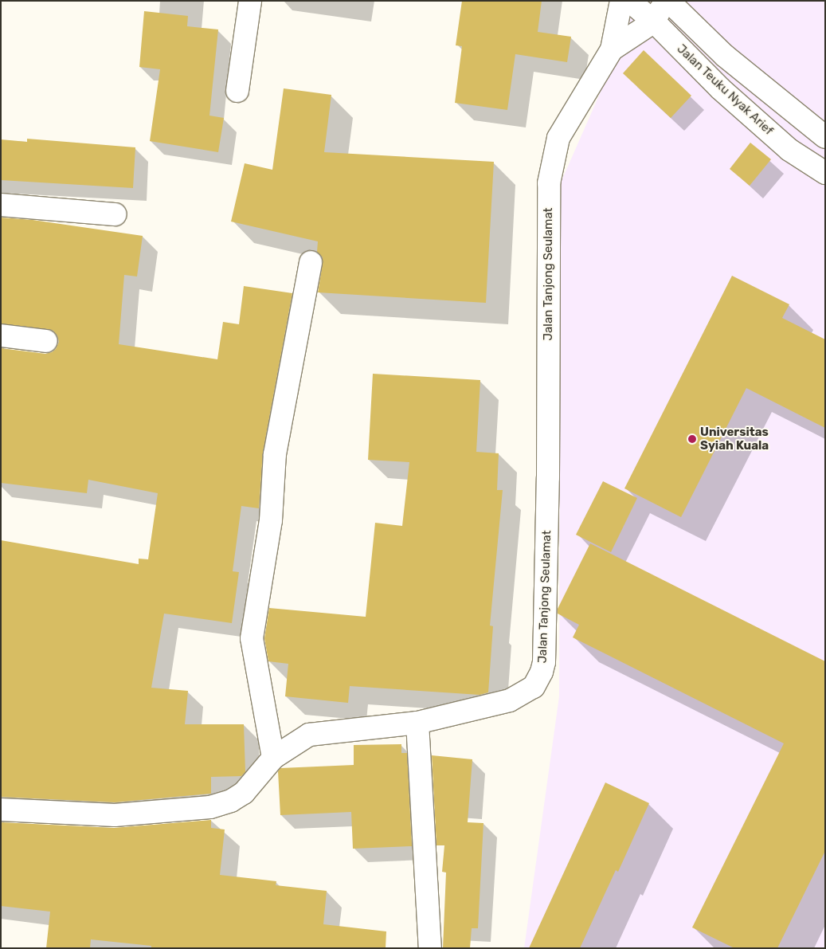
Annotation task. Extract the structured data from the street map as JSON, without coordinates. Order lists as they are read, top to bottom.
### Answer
{
  "streets": {
    "street": ["Jalan Teuku Nyak Arief", "Jalan Tanjong Seulamat"]
  },
  "crossings": [
    ["Jalan Teuku Nyak Arief", "Jalan Tanjong Seulamat"]
  ],
  "places": ["Universitas Syiah Kuala"]
}
